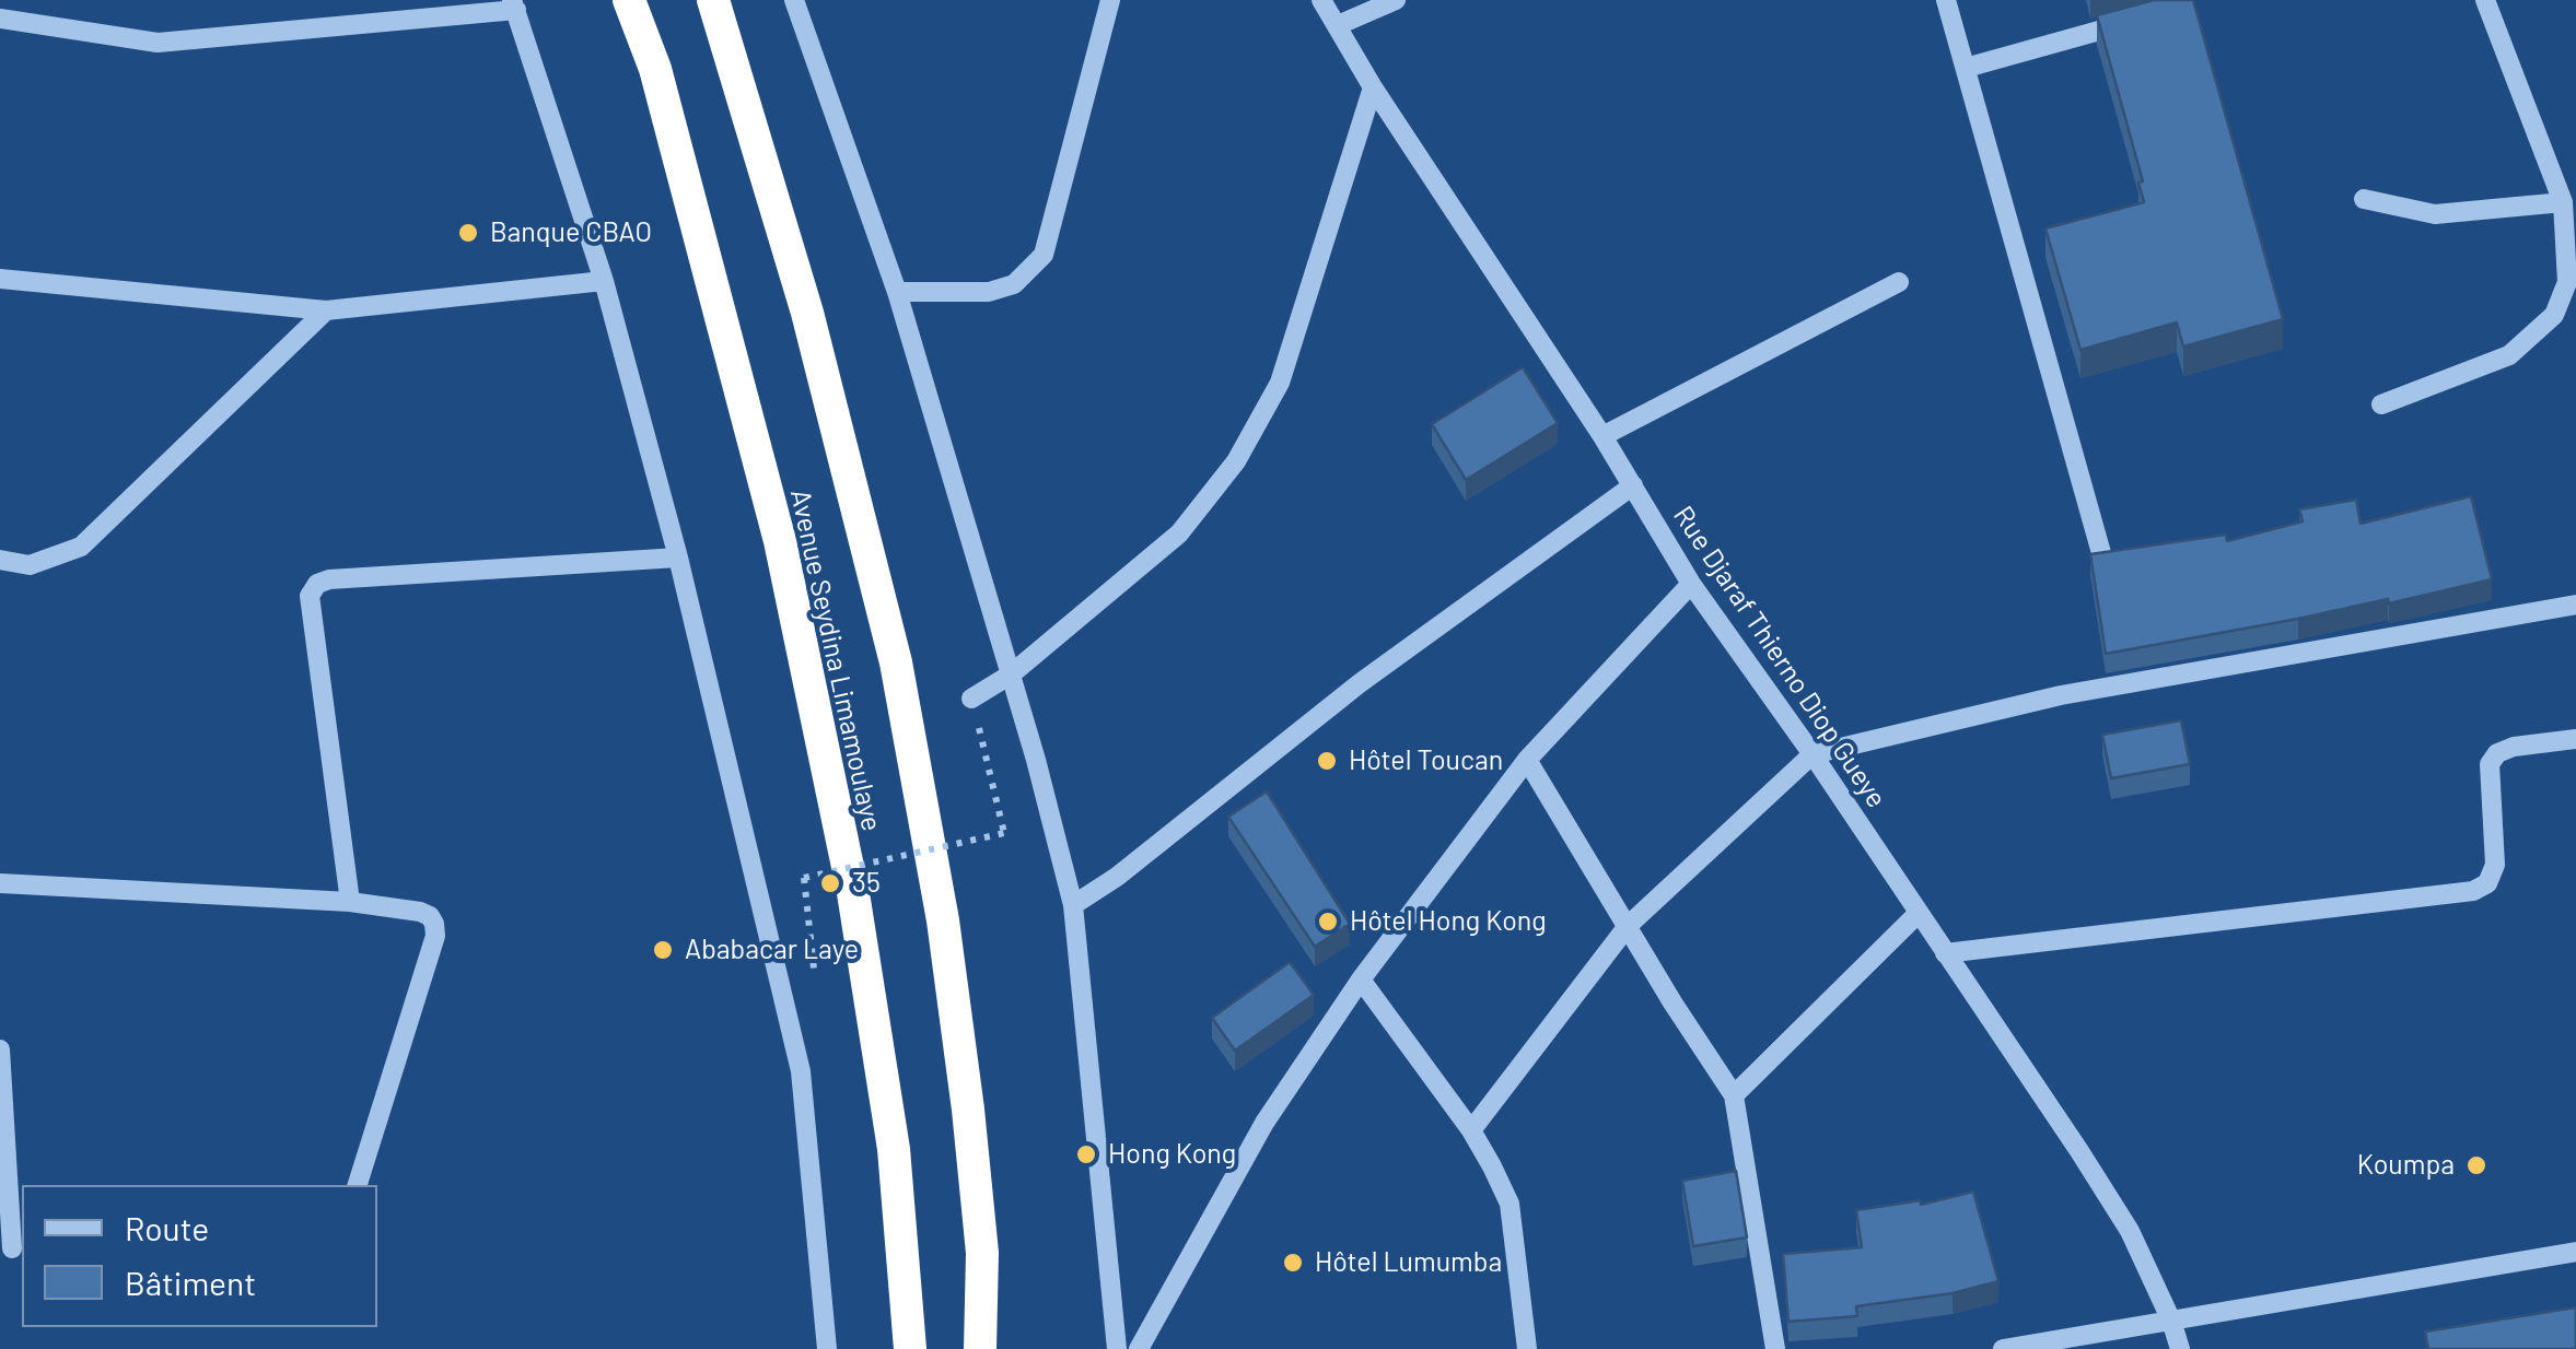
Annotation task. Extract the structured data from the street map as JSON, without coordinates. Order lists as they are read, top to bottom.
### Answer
{
  "streets": {
    "highway": ["Avenue Seydina Limamoulaye"],
    "street": ["Rue Djaraf Thierno Diop Gueye"]
  },
  "places": [
    "Banque CBAO",
    "Hôtel Toucan",
    "35",
    "Hôtel Hong Kong",
    "Ababacar Laye",
    "Hong Kong",
    "Koumpa",
    "Hôtel Lumumba"
  ],
  "legend": ["Route", "Bâtiment"]
}
